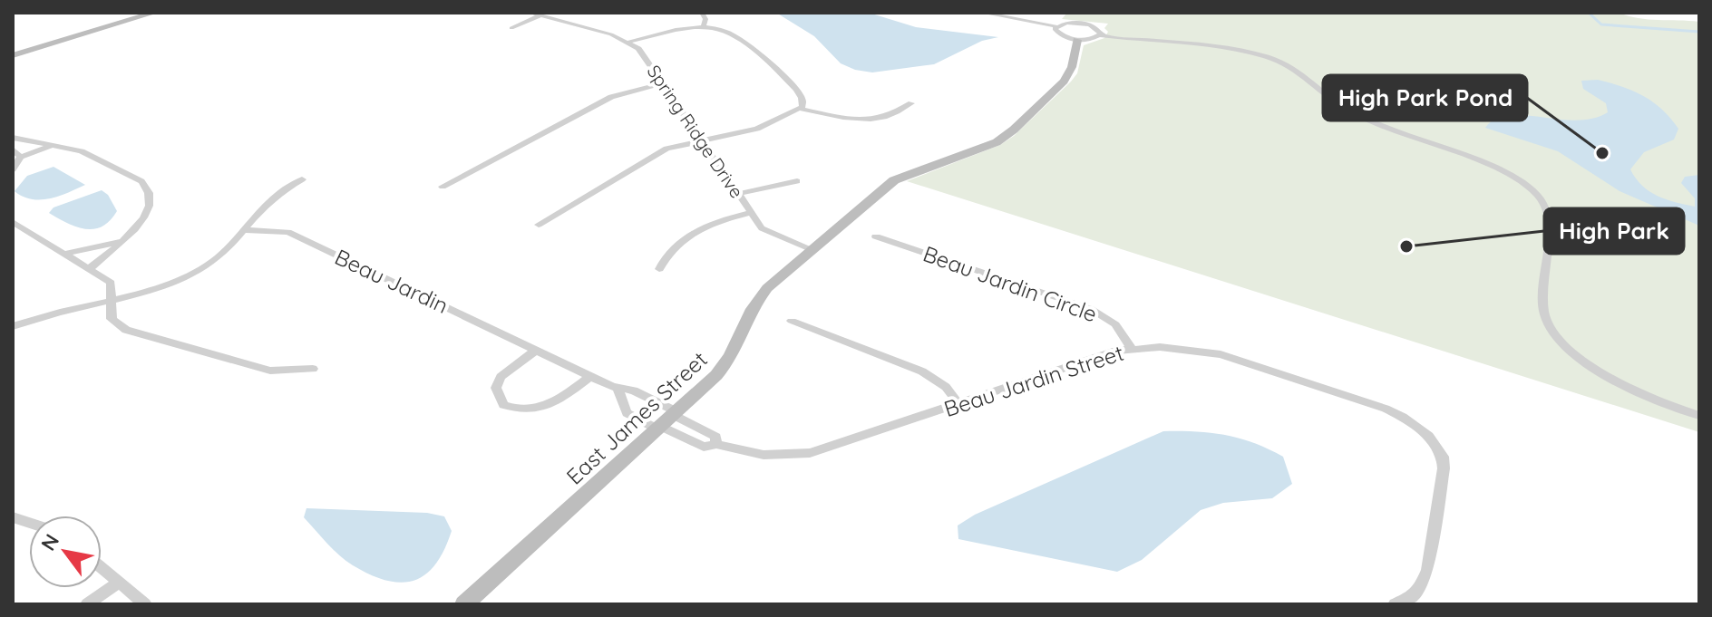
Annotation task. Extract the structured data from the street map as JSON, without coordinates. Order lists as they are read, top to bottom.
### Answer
{
  "streets": {
    "street": [
      "Spring Ridge Drive",
      "Beau Jardin",
      "Beau Jardin Circle",
      "Beau Jardin Street",
      "East James Street"
    ]
  },
  "crossings": [
    ["Spring Ridge Drive", "East James Street"],
    ["Beau Jardin", "Beau Jardin Street"],
    ["Beau Jardin", "East James Street"],
    ["Beau Jardin Circle", "Beau Jardin Street"]
  ],
  "places": ["High Park Pond", "High Park"],
  "north": "top left"
}
